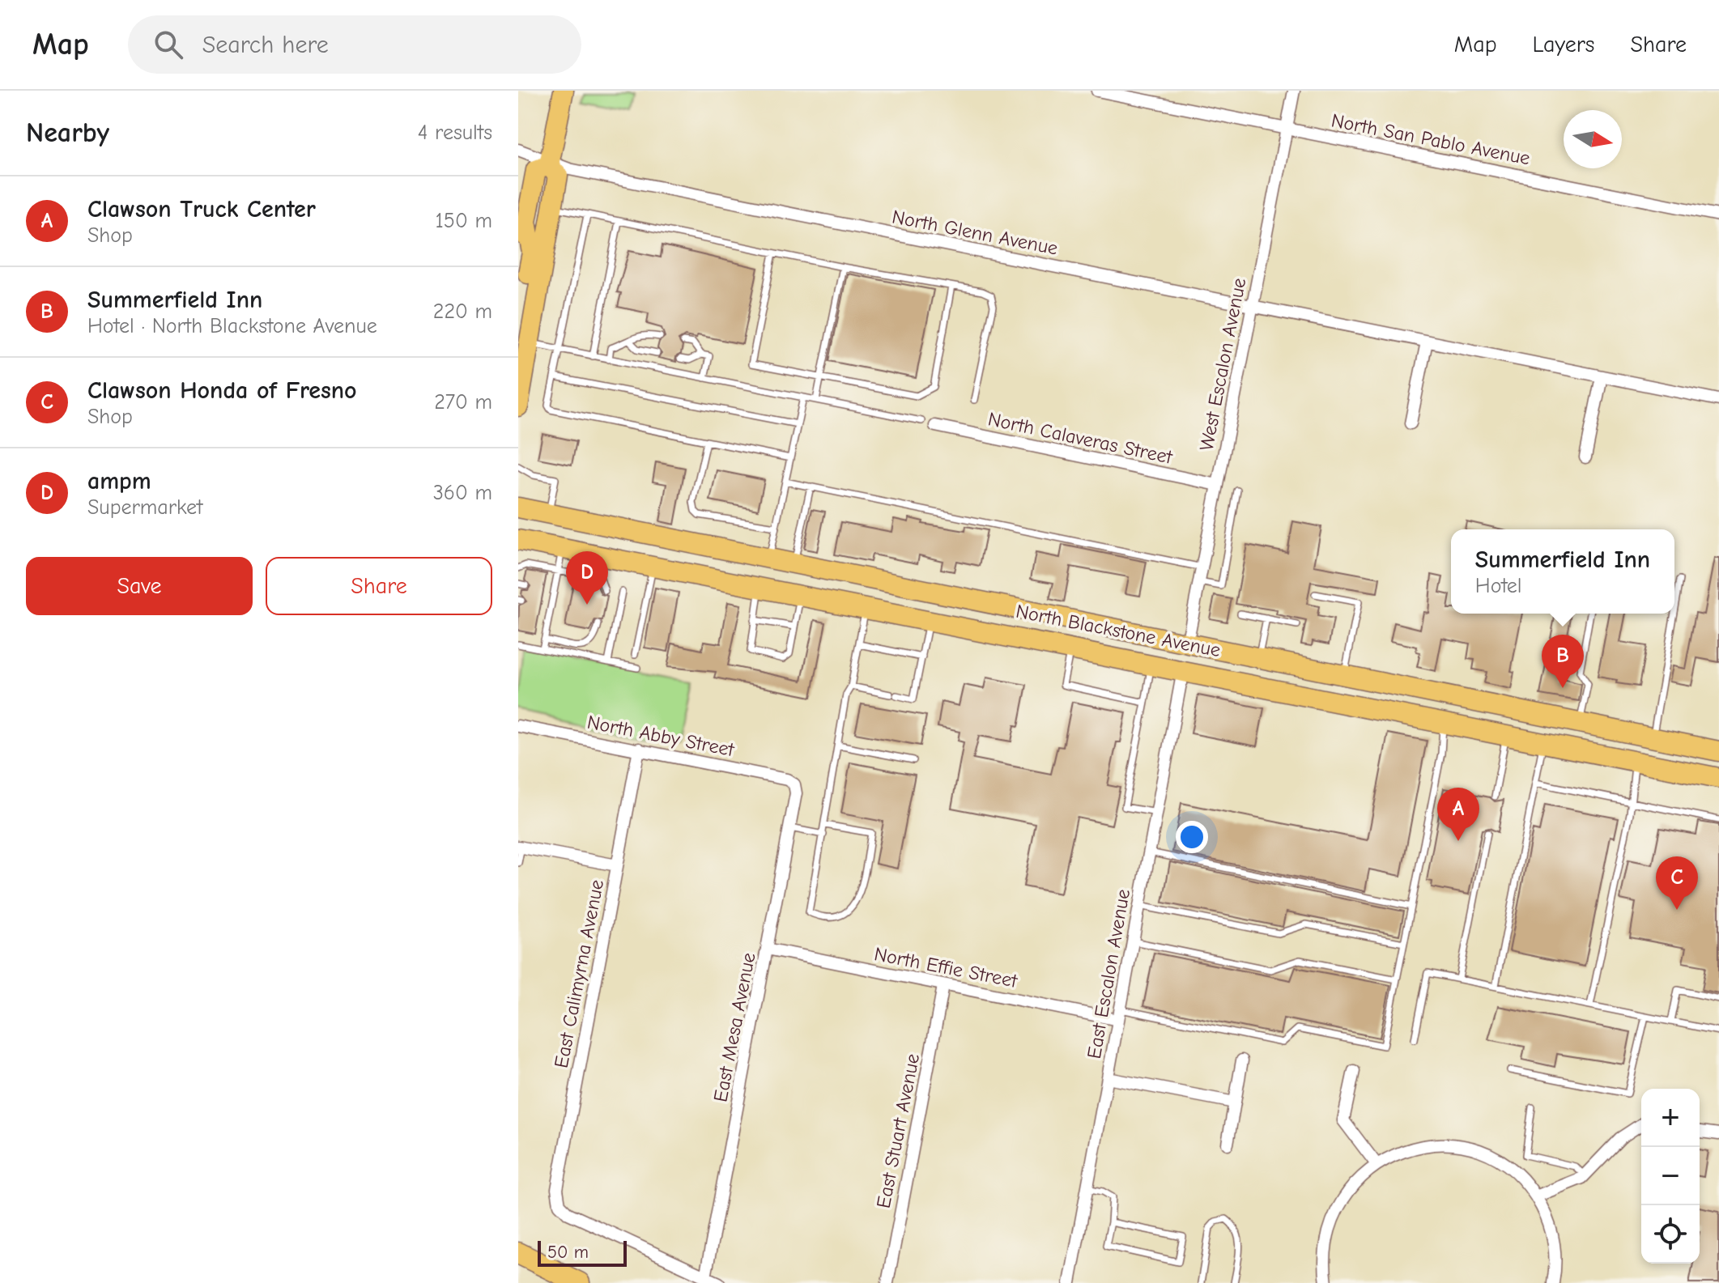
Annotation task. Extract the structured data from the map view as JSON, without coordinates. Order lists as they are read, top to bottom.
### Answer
{
  "streets": {
    "main road": ["North Blackstone Avenue"],
    "street": [
      "North San Pablo Avenue",
      "North Glenn Avenue",
      "West Escalon Avenue",
      "North Calaveras Street",
      "North Abby Street",
      "North Effie Street",
      "East Calimyrna Avenue",
      "East Escalon Avenue",
      "East Mesa Avenue",
      "East Stuart Avenue"
    ]
  },
  "crossings": [
    ["North San Pablo Avenue", "West Escalon Avenue"],
    ["North Glenn Avenue", "West Escalon Avenue"],
    ["West Escalon Avenue", "North Calaveras Street"],
    ["West Escalon Avenue", "North Blackstone Avenue"],
    ["North Blackstone Avenue", "East Escalon Avenue"],
    ["North Abby Street", "East Calimyrna Avenue"],
    ["North Abby Street", "East Mesa Avenue"],
    ["North Effie Street", "East Escalon Avenue"],
    ["North Effie Street", "East Mesa Avenue"],
    ["North Effie Street", "East Stuart Avenue"],
    ["East Calimyrna Avenue", "East Mesa Avenue"]
  ],
  "scale_bar": "50 m",
  "north": "right",
  "page": {
    "header": "Map",
    "search": "Search here",
    "nav": ["Map", "Layers", "Share"],
    "heading": ["Nearby", "4 results"],
    "list": [
      {
        "mark": "A",
        "name": "Clawson Truck Center",
        "note": "Shop",
        "value": "150 m"
      },
      {
        "mark": "B",
        "name": "Summerfield Inn",
        "note": "Hotel · North Blackstone Avenue",
        "value": "220 m"
      },
      {
        "mark": "C",
        "name": "Clawson Honda of Fresno",
        "note": "Shop",
        "value": "270 m"
      },
      {
        "mark": "D",
        "name": "ampm",
        "note": "Supermarket",
        "value": "360 m"
      }
    ],
    "popup": ["Summerfield Inn", "Hotel"],
    "buttons": ["Save", "Share"],
    "pins": [
      "D",
      "B",
      "A",
      "C"
    ],
    "map_buttons": ["+", "−"],
    "scale": "50 m"
  }
}
